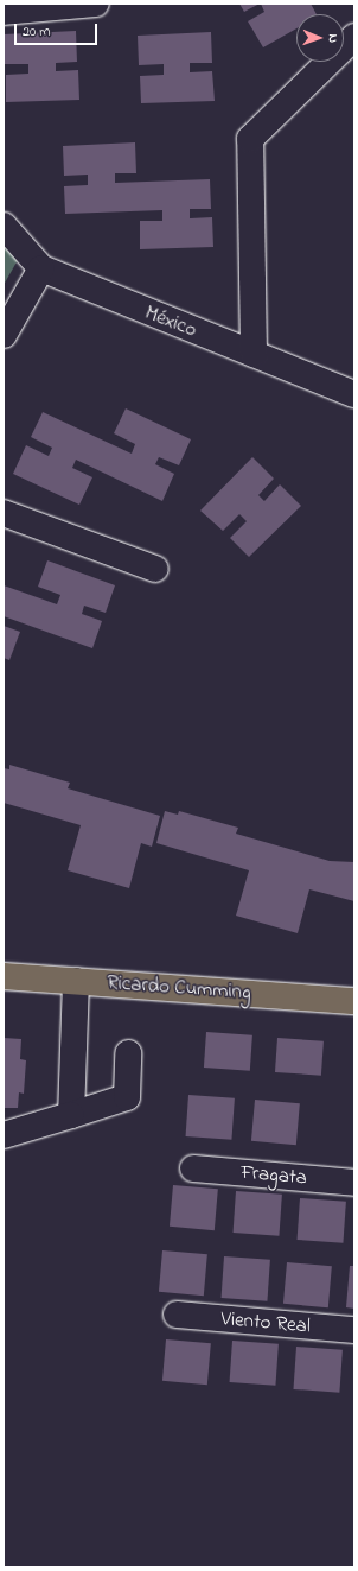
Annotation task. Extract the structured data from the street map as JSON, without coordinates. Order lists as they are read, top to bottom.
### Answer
{
  "streets": {
    "main road": ["Ricardo Cumming"],
    "street": ["México", "Fragata", "Viento Real"]
  },
  "scale_bar": "20 m",
  "north": "right"
}
